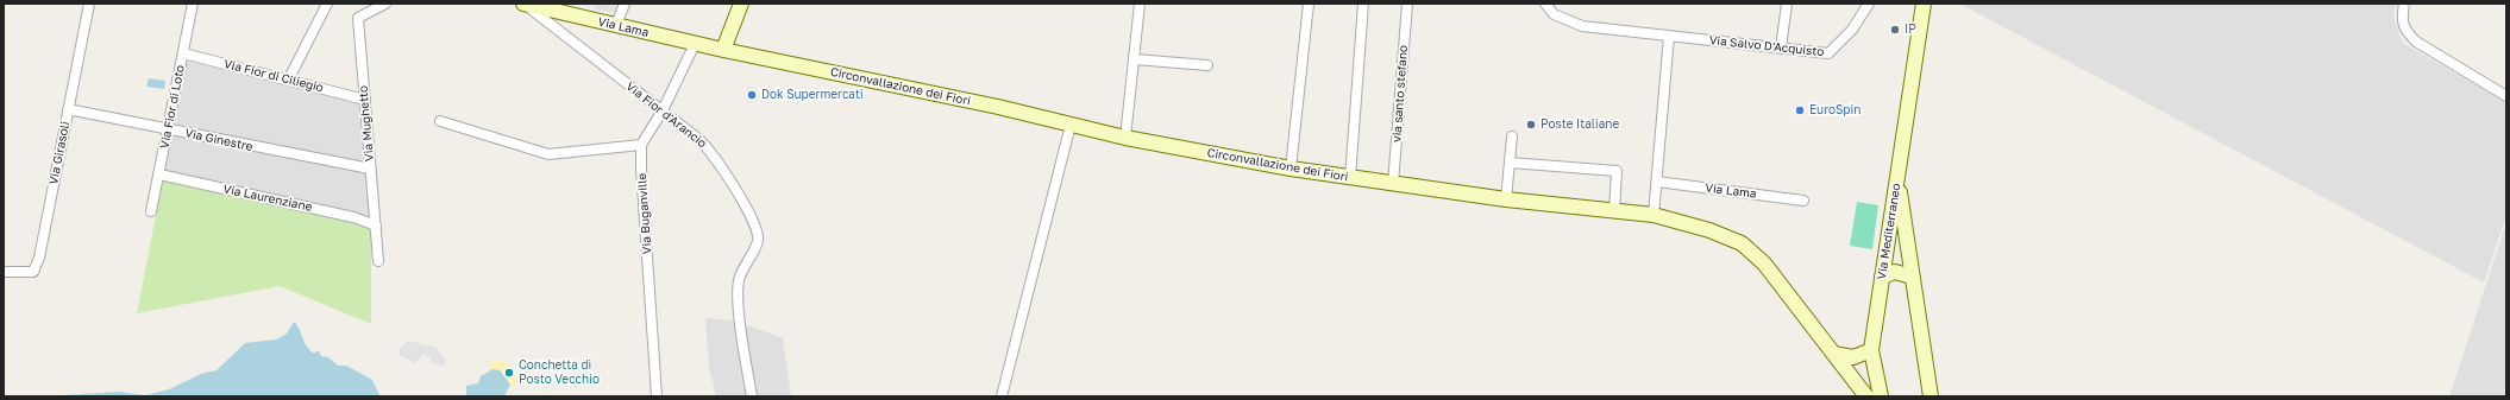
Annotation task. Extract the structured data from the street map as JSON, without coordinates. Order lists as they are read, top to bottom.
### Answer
{
  "streets": {
    "street": [
      "Via Lama",
      "Via Salvo D'Acquisto",
      "Via Fior di Ciliegio",
      "Circonvallazione dei Fiori",
      "via santo stefano",
      "Via Fior di Loto",
      "Via Fior d'Arancio",
      "Via Mughetto",
      "Via Ginestre",
      "Via Girasoli",
      "Via Laurenziane",
      "Via Buganville",
      "Via Mediterraneo"
    ]
  },
  "crossings": [
    ["Via Lama", "Circonvallazione dei Fiori"],
    ["Via Lama", "Via Fior d'Arancio"],
    ["Via Fior di Ciliegio", "Via Fior di Loto"],
    ["Via Fior di Ciliegio", "Via Mughetto"],
    ["Circonvallazione dei Fiori", "via santo stefano"],
    ["Via Fior di Loto", "Via Ginestre"],
    ["Via Fior di Loto", "Via Laurenziane"],
    ["Via Mughetto", "Via Ginestre"],
    ["Via Mughetto", "Via Laurenziane"],
    ["Via Ginestre", "Via Girasoli"]
  ],
  "places": [
    "IP",
    "Dok Supermercati",
    "EuroSpin",
    "Poste Italiane",
    "Conchetta di Posto Vecchio"
  ]
}
